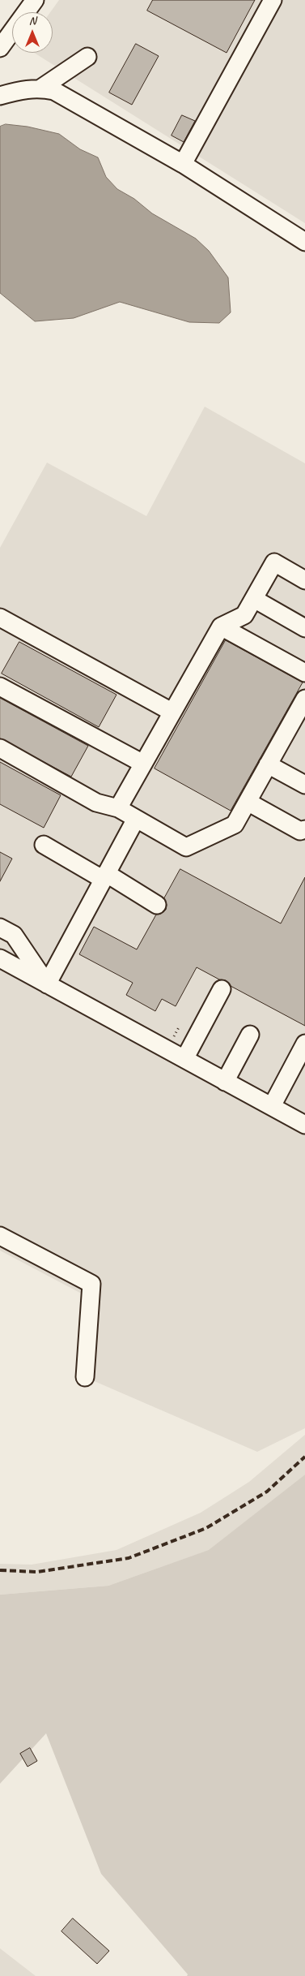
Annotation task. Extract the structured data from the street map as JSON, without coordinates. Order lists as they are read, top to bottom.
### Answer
{
  "north": "top"
}
